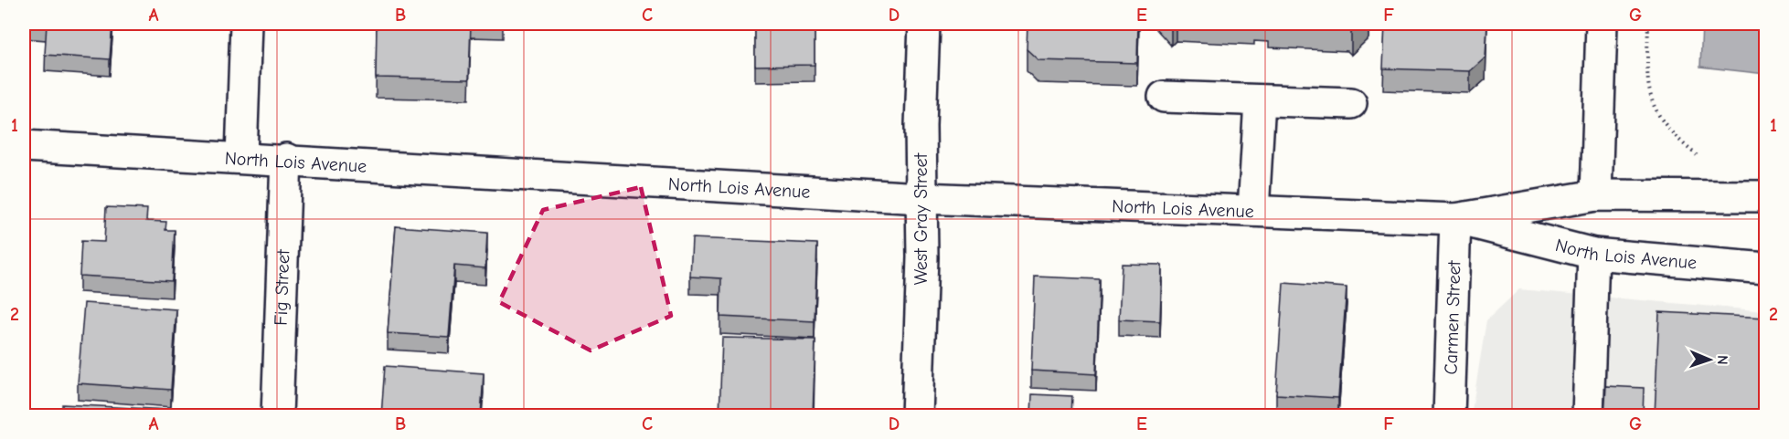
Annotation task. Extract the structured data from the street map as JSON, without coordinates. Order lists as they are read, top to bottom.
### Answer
{
  "streets": {
    "street": [
      "North Lois Avenue",
      "West Gray Street",
      "Fig Street",
      "Carmen Street"
    ]
  },
  "crossings": [
    ["North Lois Avenue", "West Gray Street"],
    ["North Lois Avenue", "Fig Street"],
    ["North Lois Avenue", "Carmen Street"]
  ],
  "north": "right",
  "grid": {
    "columns": [
      "A",
      "B",
      "C",
      "D",
      "E",
      "F",
      "G"
    ],
    "rows": ["1", "2"]
  }
}
